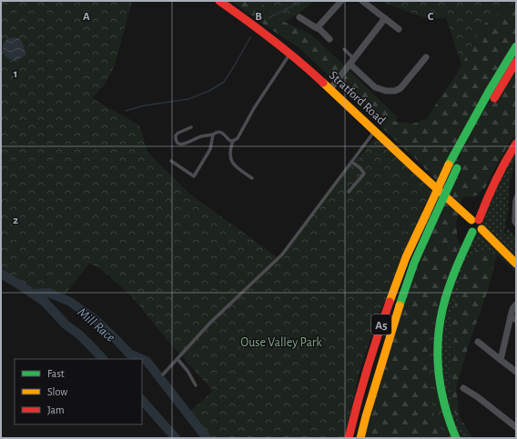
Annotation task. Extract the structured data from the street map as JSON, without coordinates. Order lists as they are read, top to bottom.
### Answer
{
  "streets": {
    "main road": ["Stratford Road", "A5"]
  },
  "water": ["Mill Race"],
  "parks": ["Ouse Valley Park"],
  "legend": ["Fast", "Slow", "Jam"],
  "grid": {
    "columns": ["A", "B", "C"],
    "rows": ["1", "2"]
  }
}
